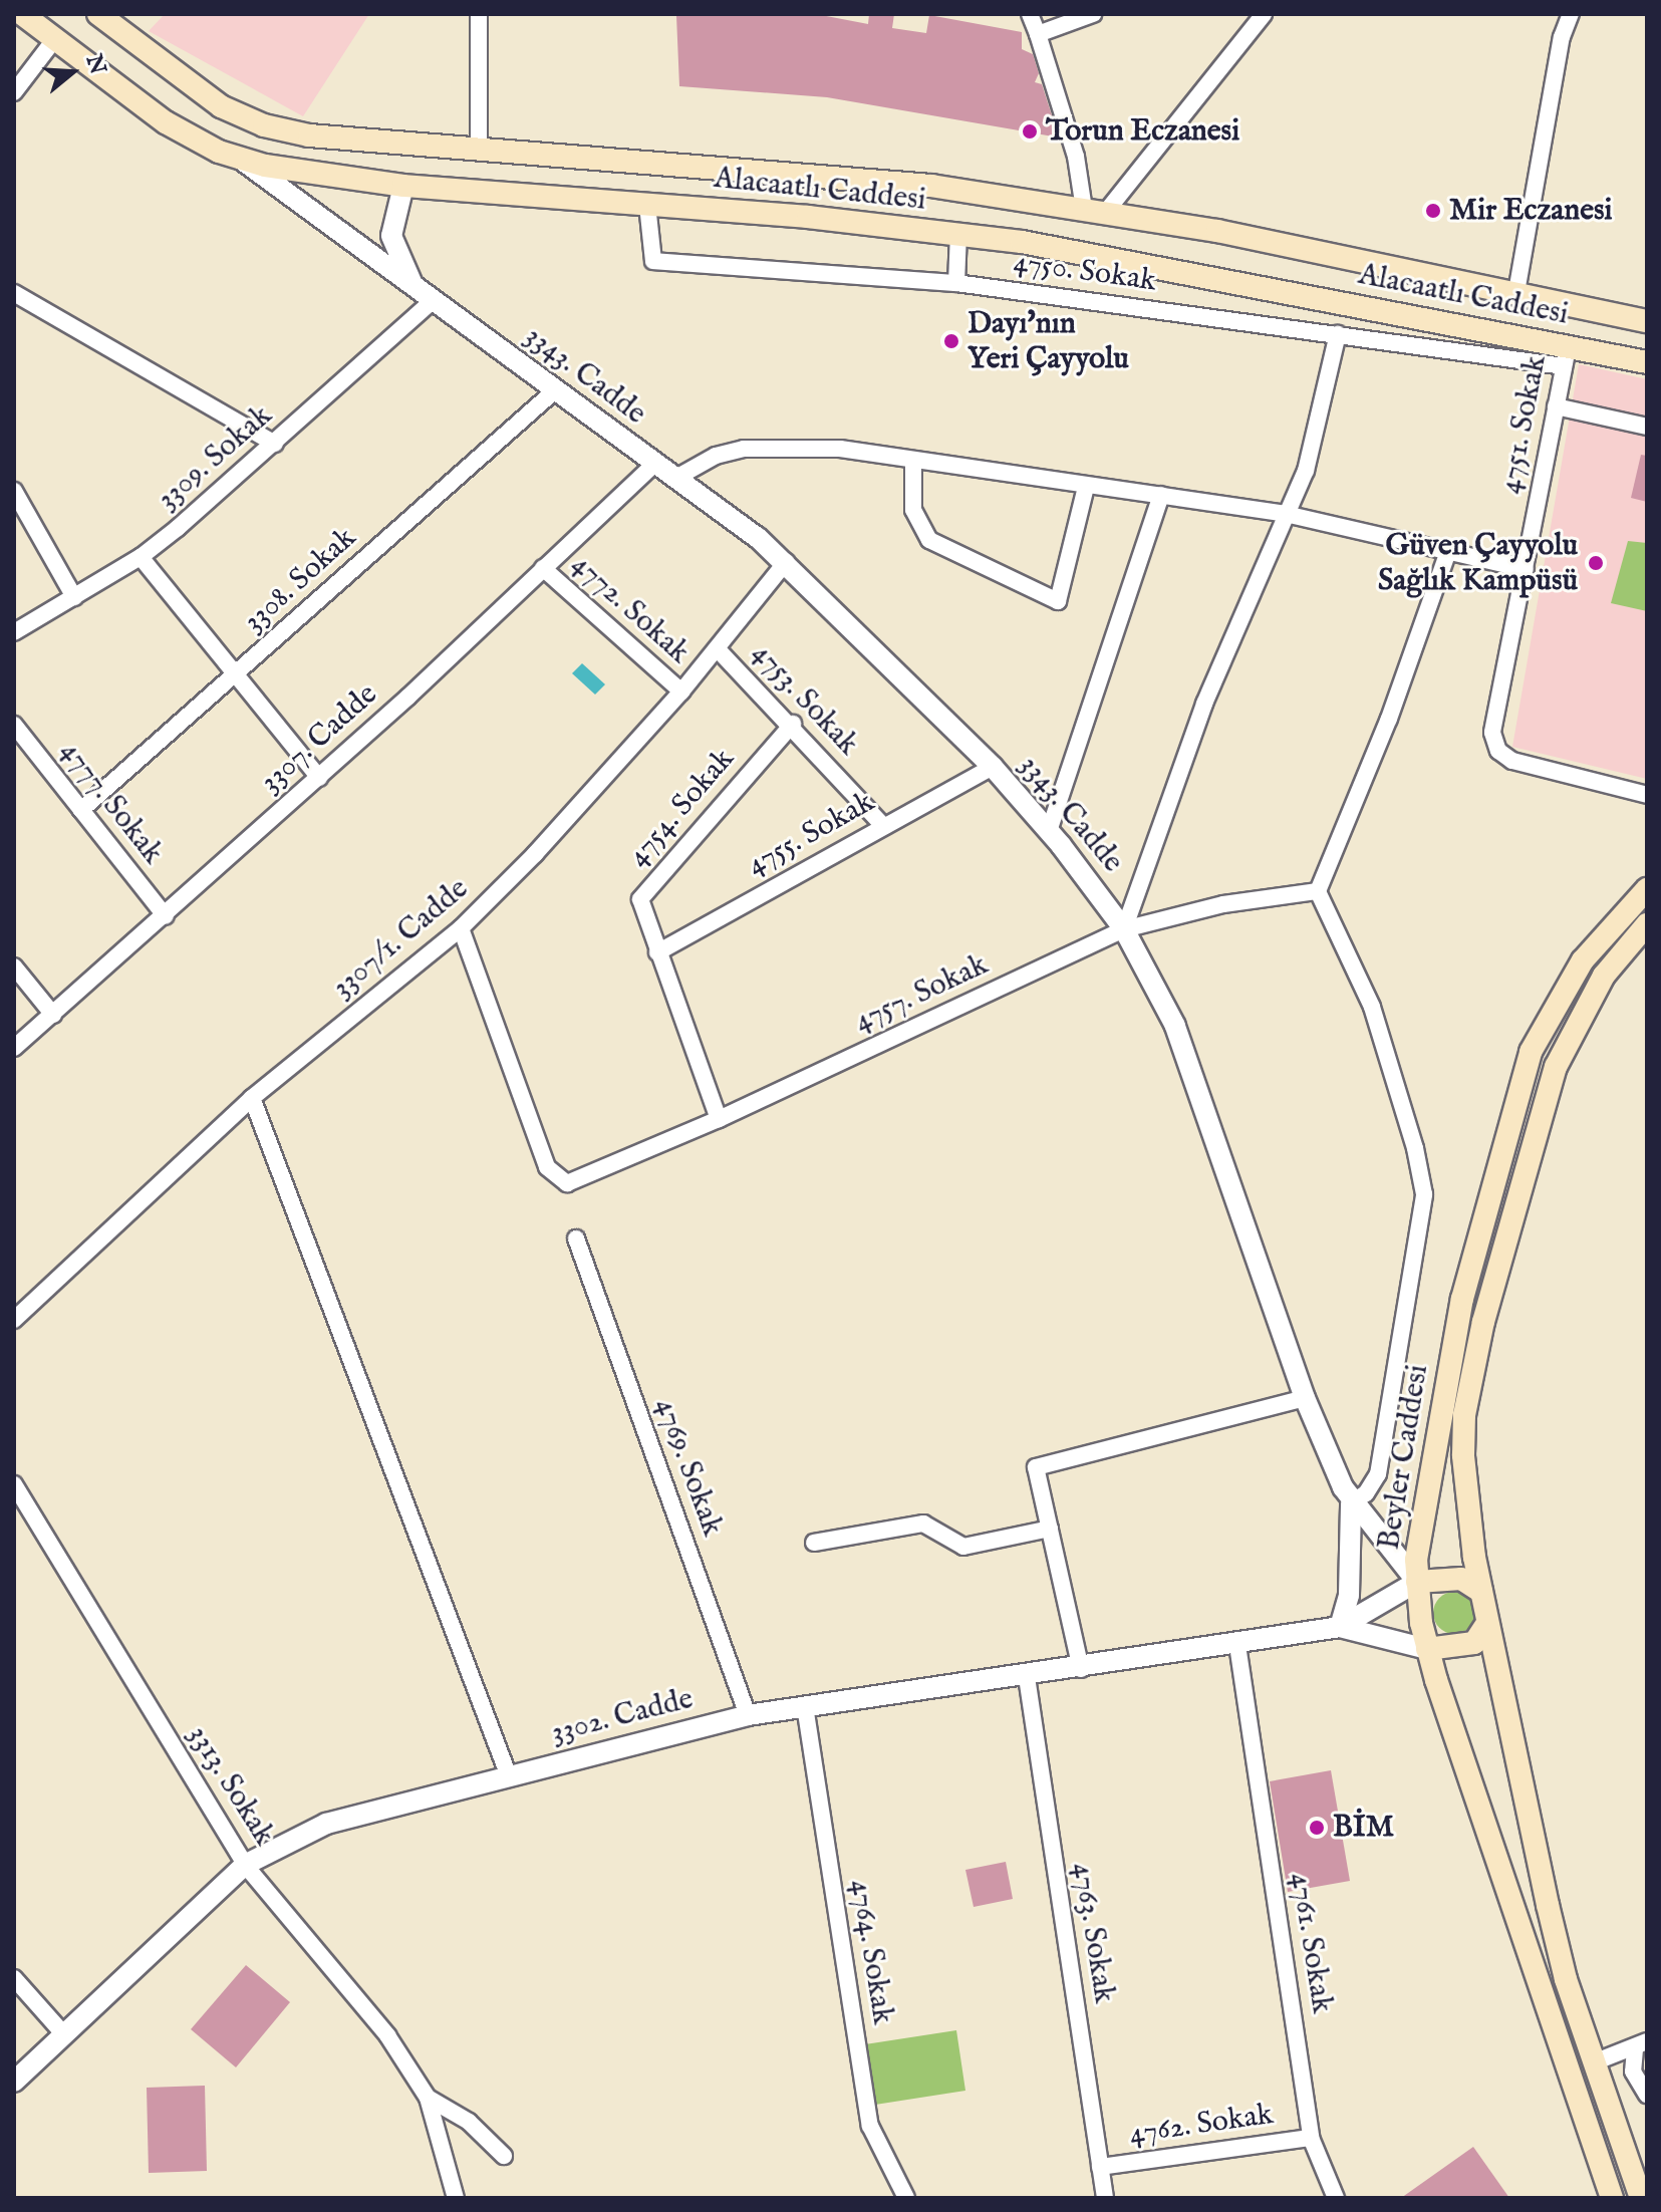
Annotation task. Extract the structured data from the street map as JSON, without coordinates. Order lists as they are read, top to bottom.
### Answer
{
  "streets": {
    "main road": ["Alacaatlı Caddesi", "Beyler Caddesi"],
    "street": [
      "4750. Sokak",
      "3343. Cadde",
      "4751. Sokak",
      "3309. Sokak",
      "3308. Sokak",
      "4772. Sokak",
      "4753. Sokak",
      "3307. Cadde",
      "4777. Sokak",
      "4754. Sokak",
      "4755. Sokak",
      "3307/1. Cadde",
      "4757. Sokak",
      "4769. Sokak",
      "3302. Cadde",
      "3313. Sokak",
      "4763. Sokak",
      "4761. Sokak",
      "4764. Sokak",
      "4762. Sokak"
    ]
  },
  "crossings": [
    ["Alacaatlı Caddesi", "4750. Sokak"],
    ["Alacaatlı Caddesi", "3343. Cadde"],
    ["Alacaatlı Caddesi", "4751. Sokak"],
    ["4750. Sokak", "4751. Sokak"],
    ["3343. Cadde", "3309. Sokak"],
    ["3343. Cadde", "3308. Sokak"],
    ["3343. Cadde", "3307. Cadde"],
    ["3343. Cadde", "4755. Sokak"],
    ["3343. Cadde", "3307/1. Cadde"],
    ["3343. Cadde", "4757. Sokak"],
    ["3343. Cadde", "Beyler Caddesi"],
    ["3343. Cadde", "3302. Cadde"],
    ["3308. Sokak", "4777. Sokak"],
    ["4772. Sokak", "3307. Cadde"],
    ["4772. Sokak", "3307/1. Cadde"],
    ["4753. Sokak", "4754. Sokak"],
    ["4753. Sokak", "4755. Sokak"],
    ["4753. Sokak", "3307/1. Cadde"],
    ["3307. Cadde", "4777. Sokak"],
    ["4754. Sokak", "4755. Sokak"],
    ["4754. Sokak", "4757. Sokak"],
    ["3307/1. Cadde", "4757. Sokak"],
    ["Beyler Caddesi", "3302. Cadde"],
    ["4769. Sokak", "3302. Cadde"],
    ["3302. Cadde", "3313. Sokak"],
    ["3302. Cadde", "4763. Sokak"],
    ["3302. Cadde", "4761. Sokak"],
    ["3302. Cadde", "4764. Sokak"],
    ["4763. Sokak", "4762. Sokak"],
    ["4761. Sokak", "4762. Sokak"]
  ],
  "places": [
    "Torun Eczanesi",
    "Mir Eczanesi",
    "Dayı'nın Yeri Çayyolu",
    "Güven Çayyolu Sağlık Kampüsü",
    "BİM"
  ],
  "north": "right"
}
